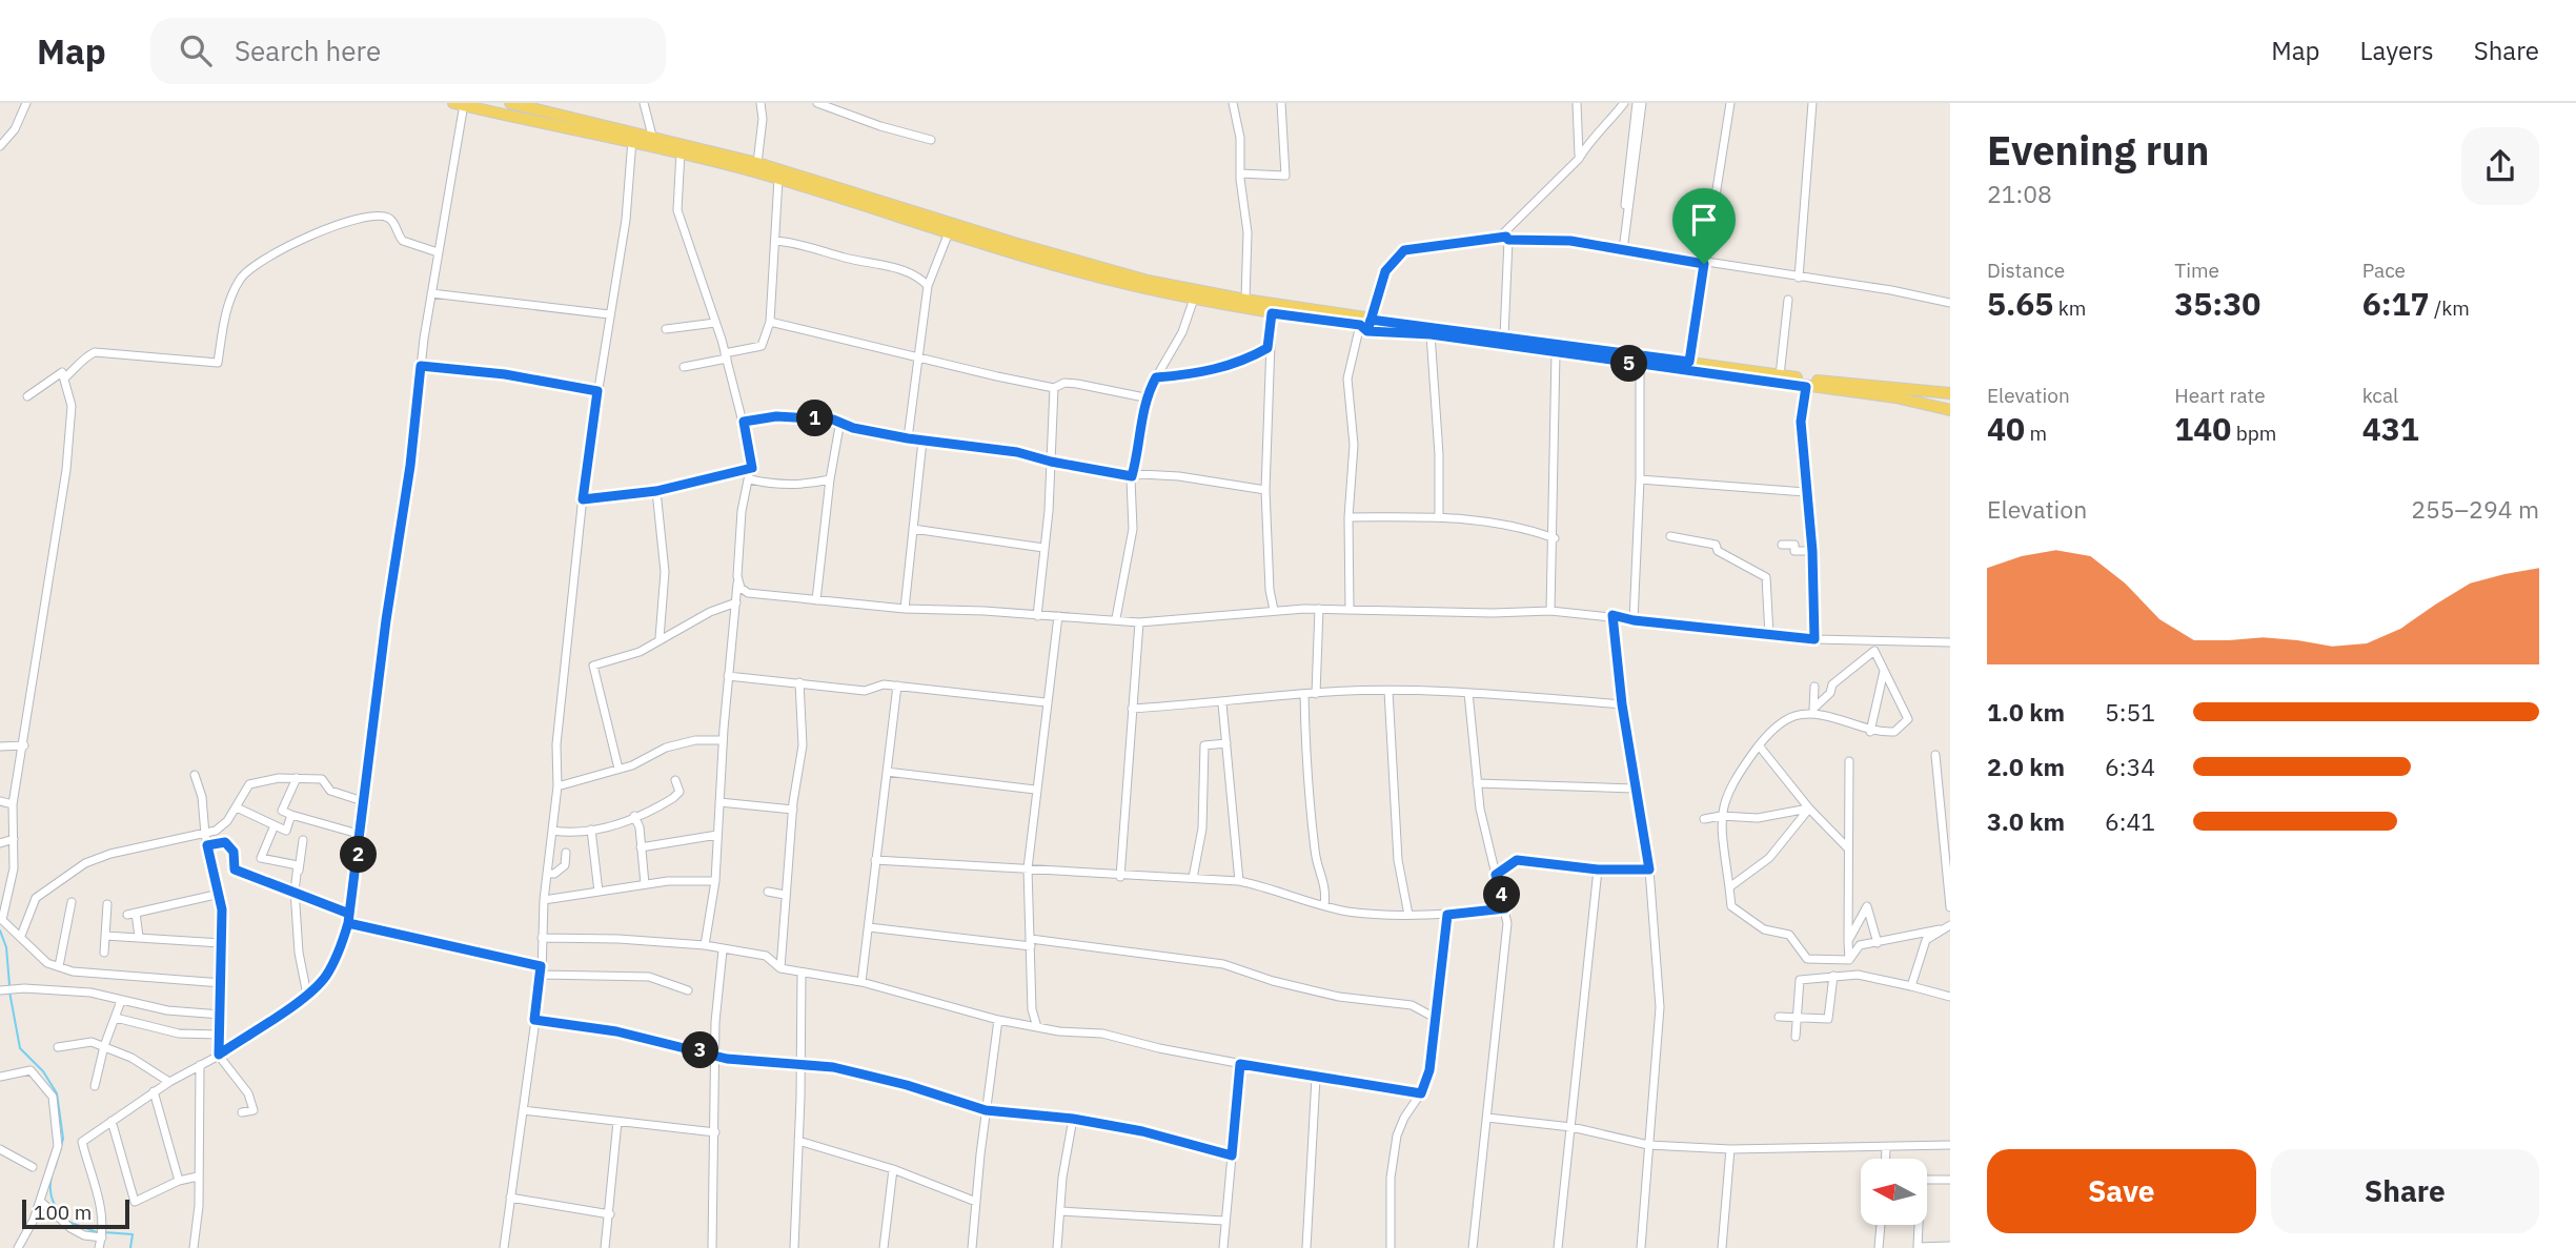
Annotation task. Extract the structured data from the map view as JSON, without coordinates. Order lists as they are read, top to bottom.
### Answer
{
  "scale_bar": "100 m",
  "north": "left",
  "page": {
    "header": "Map",
    "search": "Search here",
    "nav": ["Map", "Layers", "Share"],
    "heading": ["Evening run", "21:08"],
    "stats": [
      ["Distance", "5.65 km"],
      ["Time", "35:30"],
      ["Pace", "6:17 /km"],
      ["Elevation", "40 m"],
      ["Heart rate", "140 bpm"],
      ["kcal", "431"]
    ],
    "pins": [
      "5",
      "1",
      "2",
      "4",
      "3"
    ],
    "chart": ["Elevation", "255–294 m"],
    "list": [
      {
        "name": "1.0 km",
        "note": "5:51"
      },
      {
        "name": "2.0 km",
        "note": "6:34"
      },
      {
        "name": "3.0 km",
        "note": "6:41"
      }
    ],
    "buttons": ["Save", "Share"],
    "scale": "100 m"
  }
}
